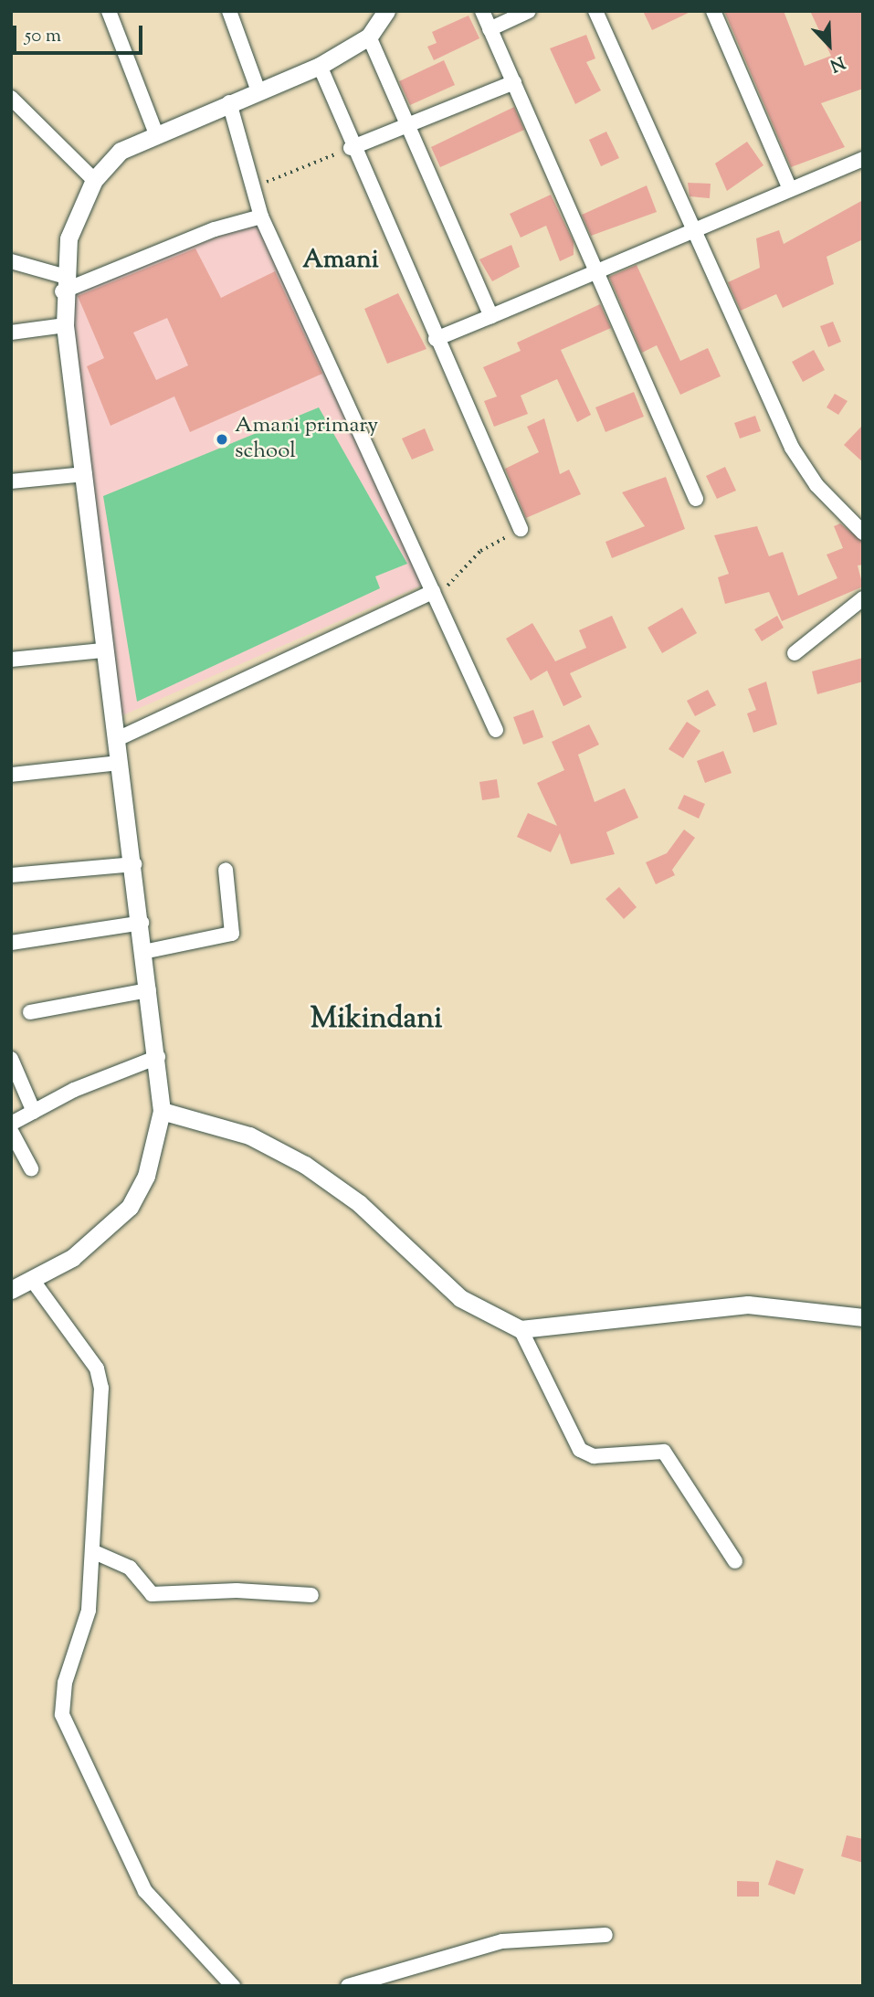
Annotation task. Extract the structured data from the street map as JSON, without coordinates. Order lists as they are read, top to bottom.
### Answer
{
  "districts": ["Amani", "Mikindani"],
  "places": ["Amani primary school"],
  "scale_bar": "50 m",
  "north": "bottom right"
}
